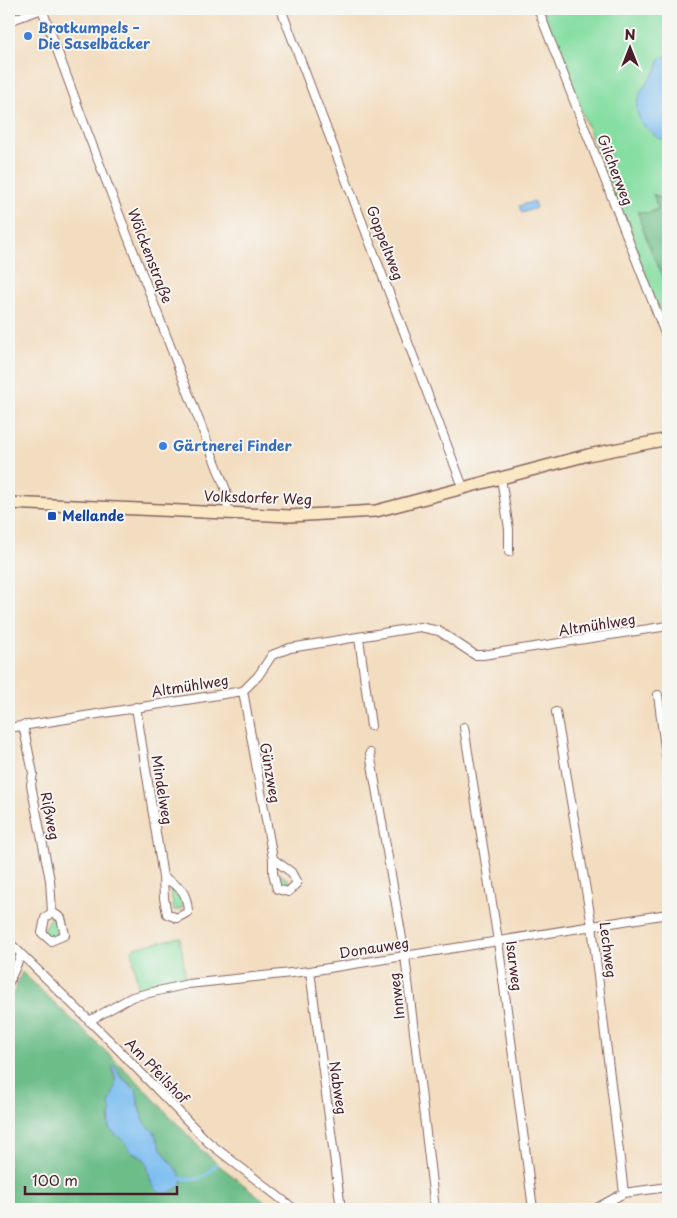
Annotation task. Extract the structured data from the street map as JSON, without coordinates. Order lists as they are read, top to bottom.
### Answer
{
  "streets": {
    "street": [
      "Gilcherweg",
      "Goppeltweg",
      "Wölckenstraße",
      "Volksdorfer Weg",
      "Altmühlweg",
      "Günzweg",
      "Mindelweg",
      "Rißweg",
      "Donauweg",
      "Lechweg",
      "Isarweg",
      "Innweg",
      "Am Pfeilshof",
      "Nabweg"
    ]
  },
  "crossings": [
    ["Goppeltweg", "Volksdorfer Weg"],
    ["Wölckenstraße", "Volksdorfer Weg"],
    ["Altmühlweg", "Günzweg"],
    ["Altmühlweg", "Mindelweg"],
    ["Altmühlweg", "Rißweg"],
    ["Donauweg", "Lechweg"],
    ["Donauweg", "Isarweg"],
    ["Donauweg", "Innweg"],
    ["Donauweg", "Am Pfeilshof"],
    ["Donauweg", "Nabweg"]
  ],
  "places": {
    "other": ["Brotkumpels – Die Saselbäcker", "Gärtnerei Finder"],
    "transit": ["Mellande"]
  },
  "scale_bar": "100 m",
  "north": "top"
}
